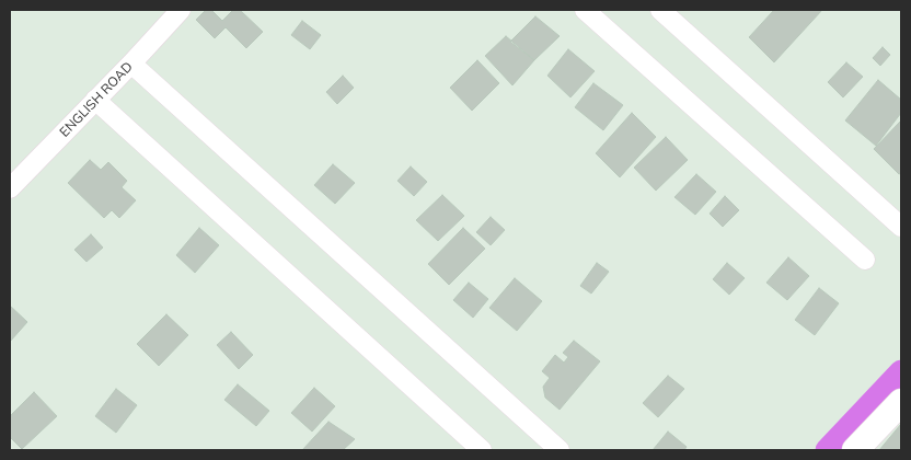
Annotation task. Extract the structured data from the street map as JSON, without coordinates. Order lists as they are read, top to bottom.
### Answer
{
  "streets": {
    "street": ["ENGLISH ROAD"]
  }
}
